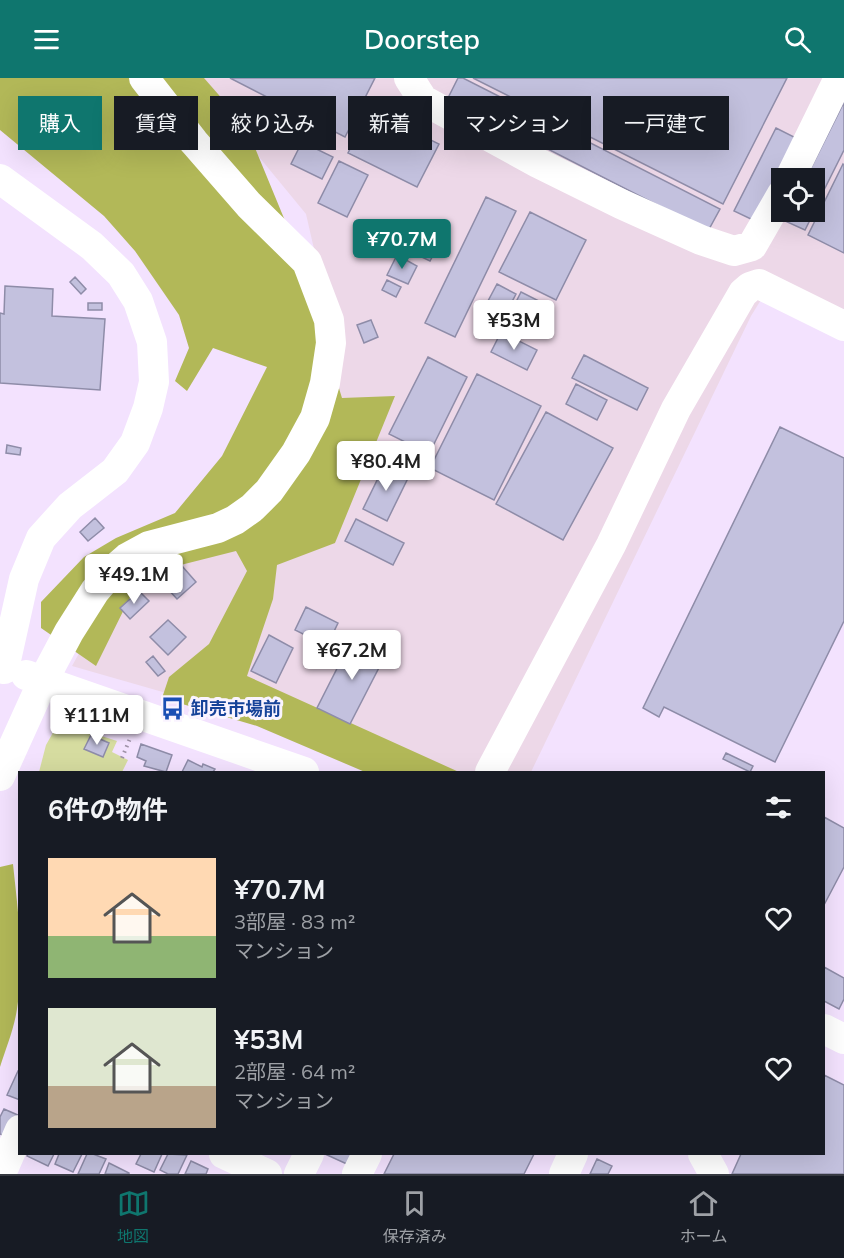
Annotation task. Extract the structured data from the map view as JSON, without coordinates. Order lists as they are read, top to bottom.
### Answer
{
  "places": {
    "bus stop": ["卸売市場前"]
  },
  "page": {
    "header": "Doorstep",
    "chip": [
      "購入",
      "賃貸",
      "絞り込み",
      "新着",
      "マンション",
      "一戸建て"
    ],
    "price": [
      "¥70.7M",
      "¥53M",
      "¥80.4M",
      "¥49.1M",
      "¥67.2M",
      "¥111M"
    ],
    "heading": "6件の物件",
    "list": [
      {
        "name": "¥70.7M",
        "note": "3部屋 · 83 m² · マンション"
      },
      {
        "name": "¥53M",
        "note": "2部屋 · 64 m² · マンション"
      }
    ],
    "tabs": ["地図", "保存済み", "ホーム"]
  }
}
